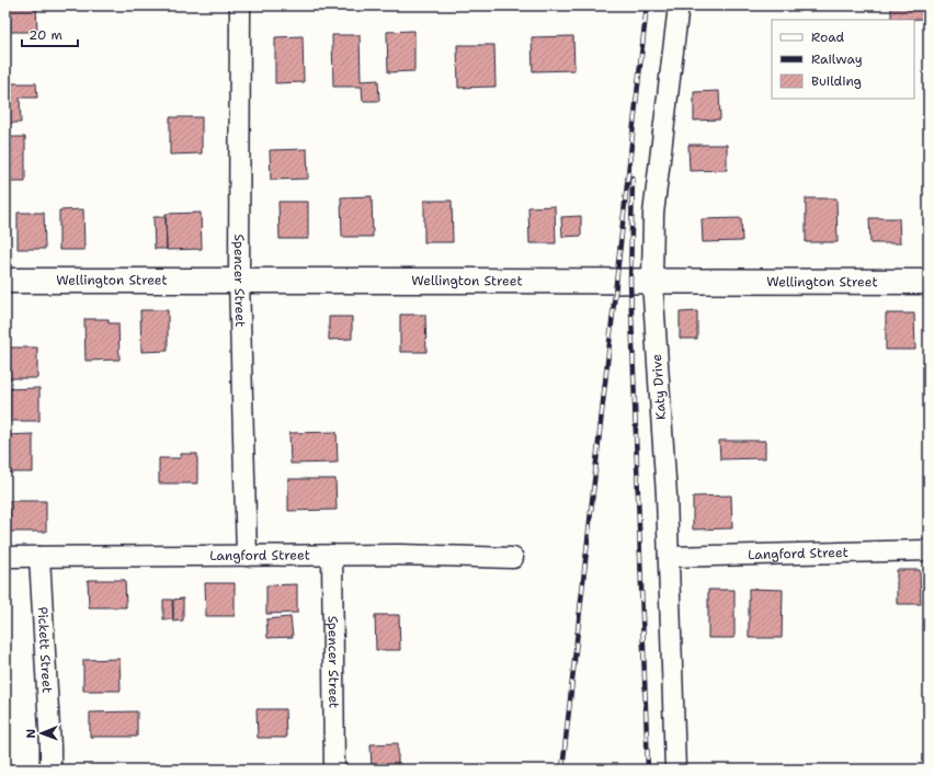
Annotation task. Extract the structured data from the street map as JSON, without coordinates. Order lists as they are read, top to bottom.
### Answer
{
  "streets": {
    "street": [
      "Wellington Street",
      "Spencer Street",
      "Katy Drive",
      "Langford Street",
      "Pickett Street"
    ]
  },
  "crossings": [
    ["Wellington Street", "Spencer Street"],
    ["Wellington Street", "Katy Drive"],
    ["Spencer Street", "Langford Street"],
    ["Katy Drive", "Langford Street"],
    ["Langford Street", "Pickett Street"]
  ],
  "legend": ["Road", "Railway", "Building"],
  "scale_bar": "20 m",
  "north": "left"
}
